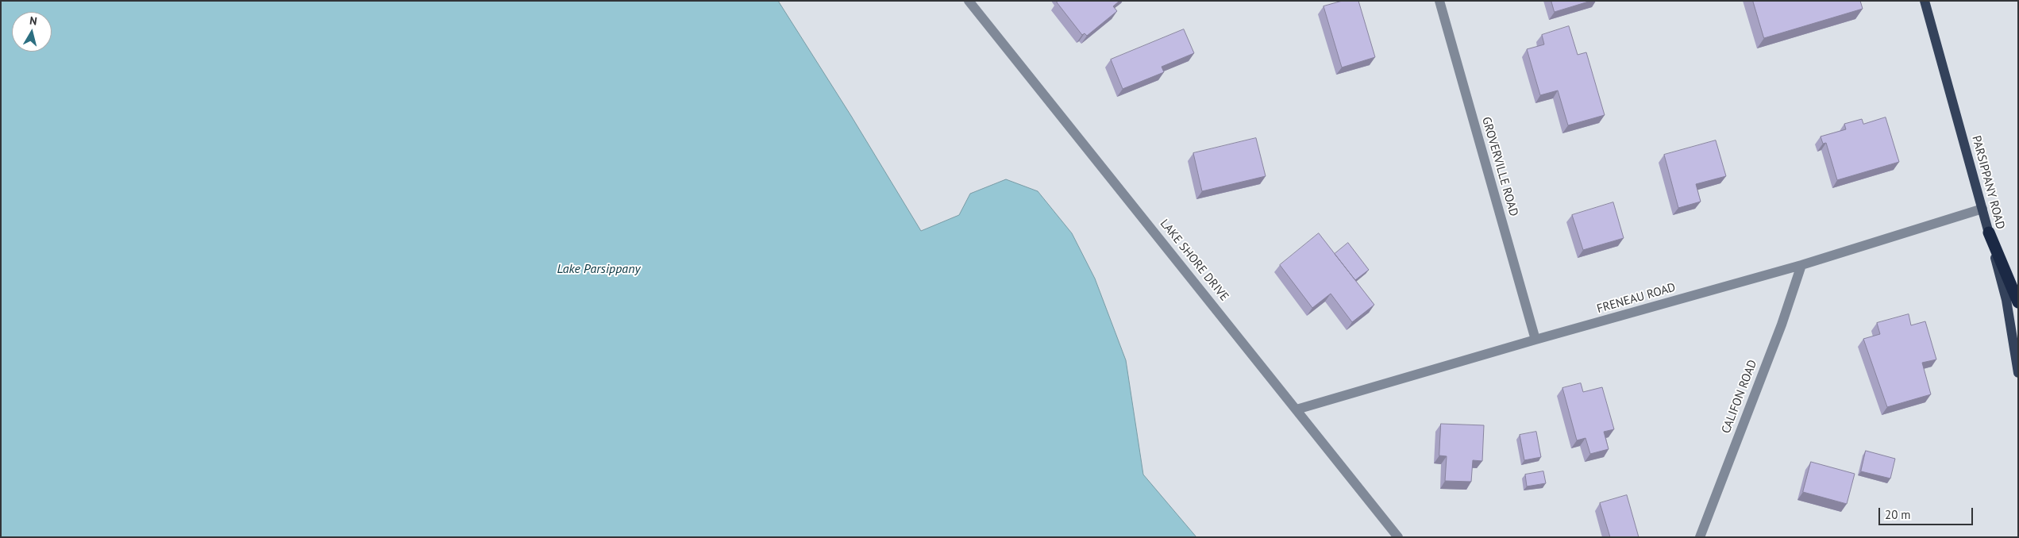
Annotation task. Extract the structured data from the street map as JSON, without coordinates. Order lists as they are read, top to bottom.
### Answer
{
  "streets": {
    "main road": ["PARSIPPANY ROAD"],
    "street": [
      "GROVERVILLE ROAD",
      "LAKE SHORE DRIVE",
      "FRENEAU ROAD",
      "CALIFON ROAD"
    ]
  },
  "crossings": [
    ["GROVERVILLE ROAD", "FRENEAU ROAD"],
    ["PARSIPPANY ROAD", "FRENEAU ROAD"],
    ["LAKE SHORE DRIVE", "FRENEAU ROAD"],
    ["FRENEAU ROAD", "CALIFON ROAD"]
  ],
  "water": ["Lake Parsippany"],
  "scale_bar": "20 m",
  "north": "top"
}
